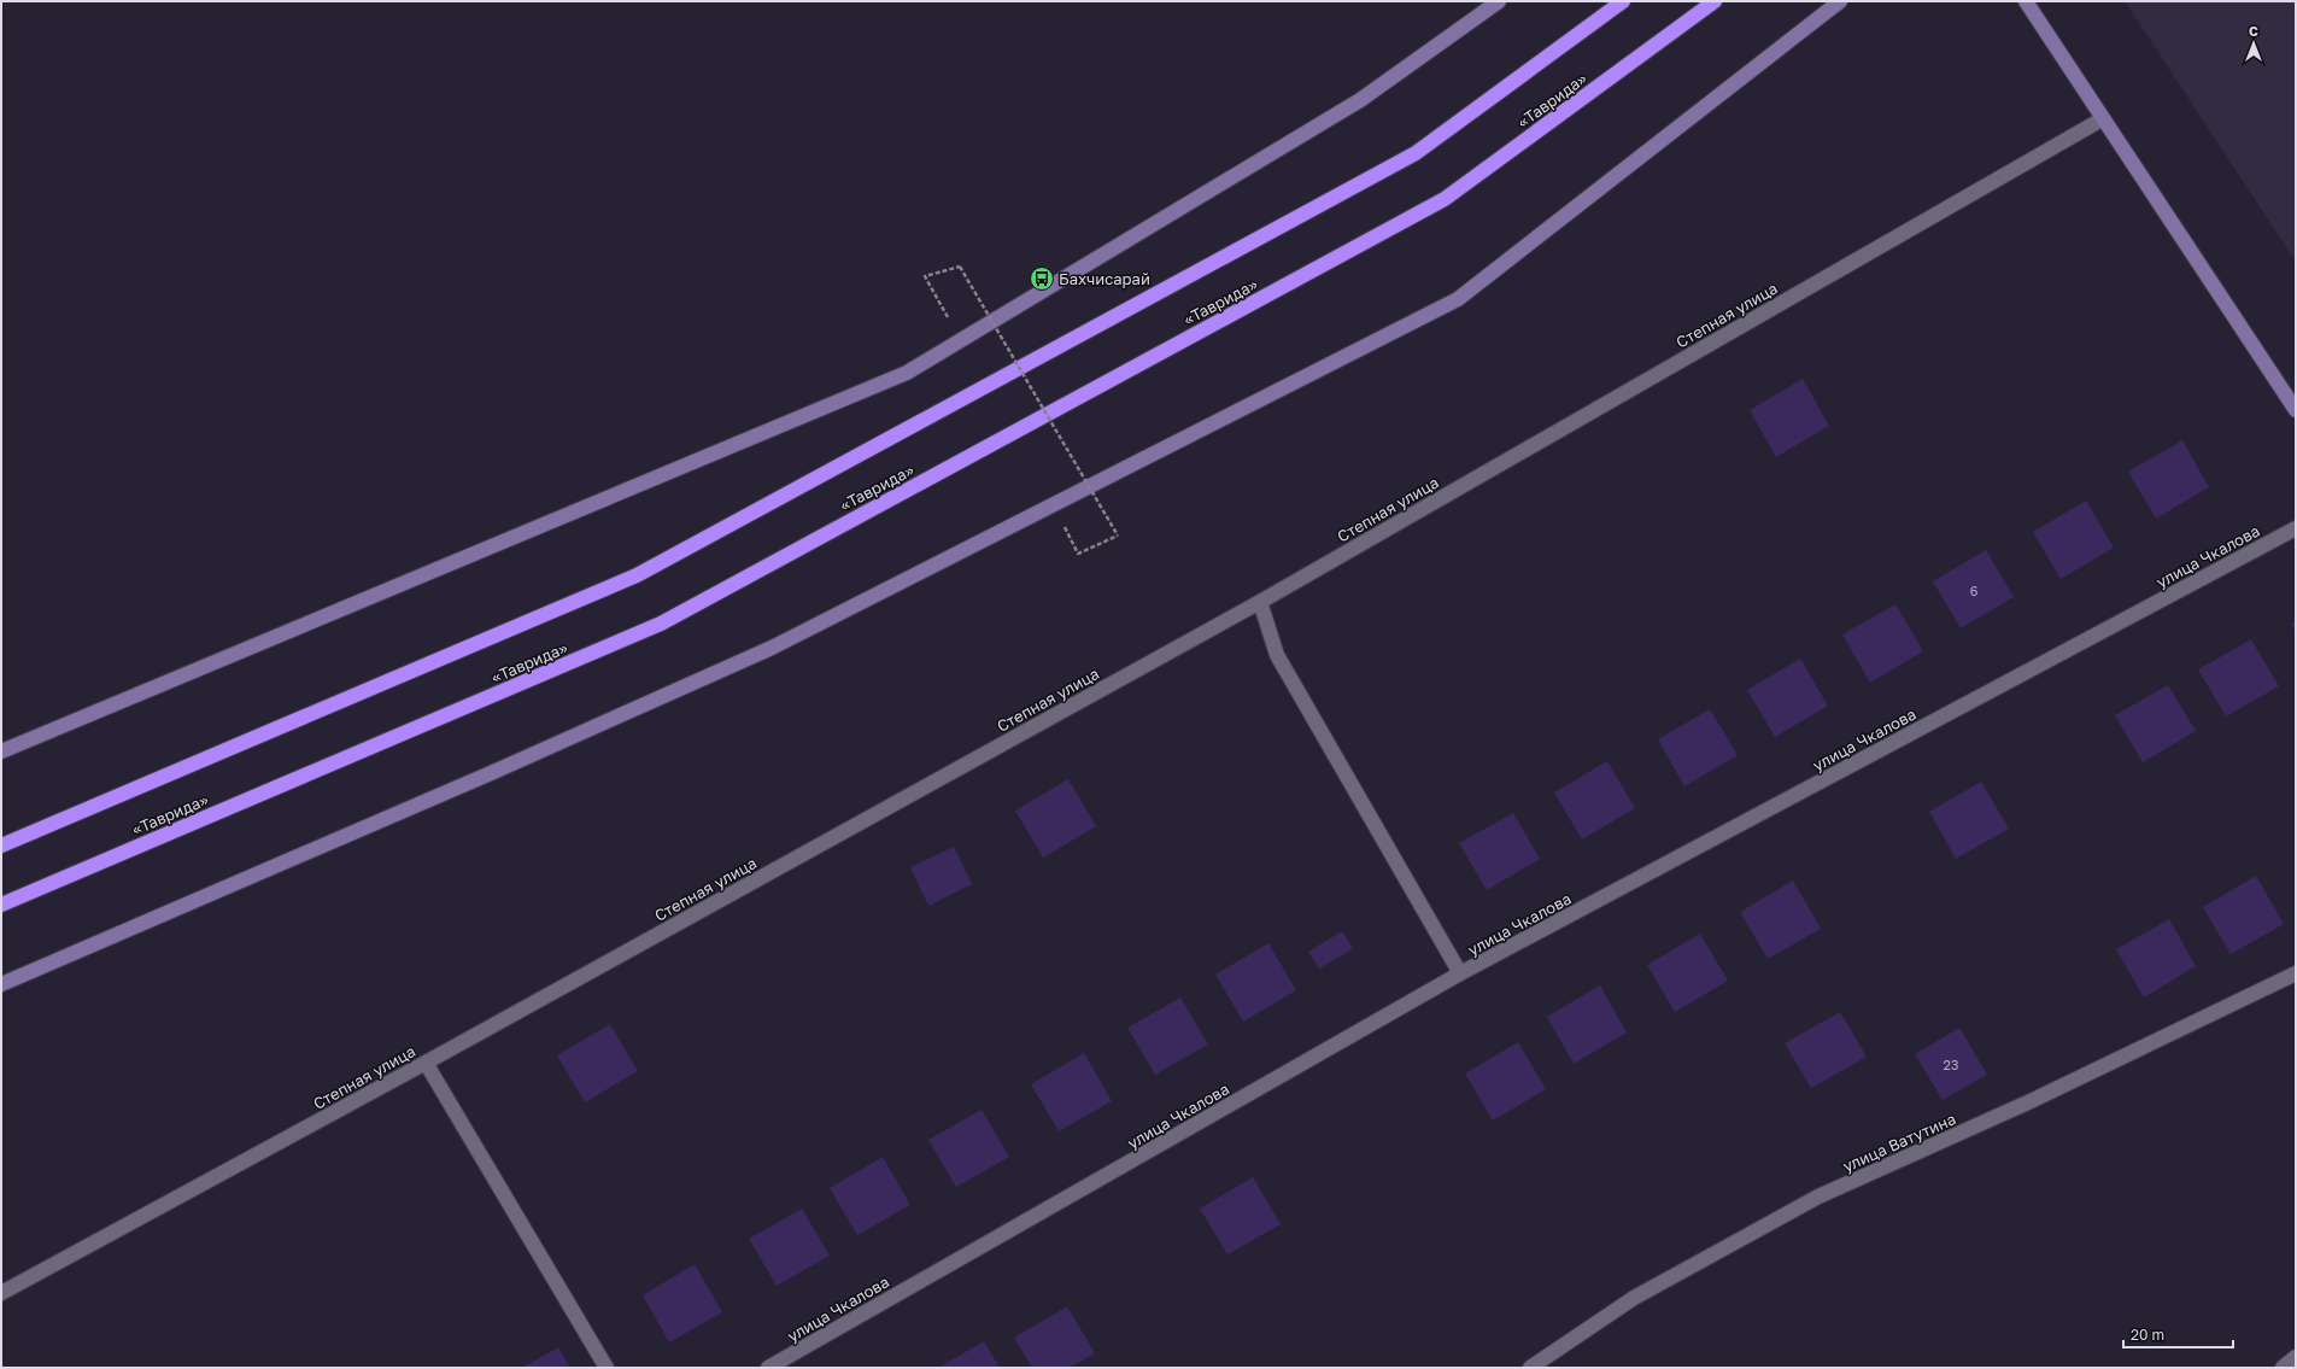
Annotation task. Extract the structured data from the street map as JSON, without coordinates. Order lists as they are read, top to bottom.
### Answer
{
  "streets": {
    "highway": ["«Таврида»"],
    "street": ["Степная улица", "улица Чкалова", "улица Ватутина"]
  },
  "places": {
    "bus stop": ["Бахчисарай"]
  },
  "house_numbers": ["6", "23"],
  "scale_bar": "20 m",
  "north": "top"
}
